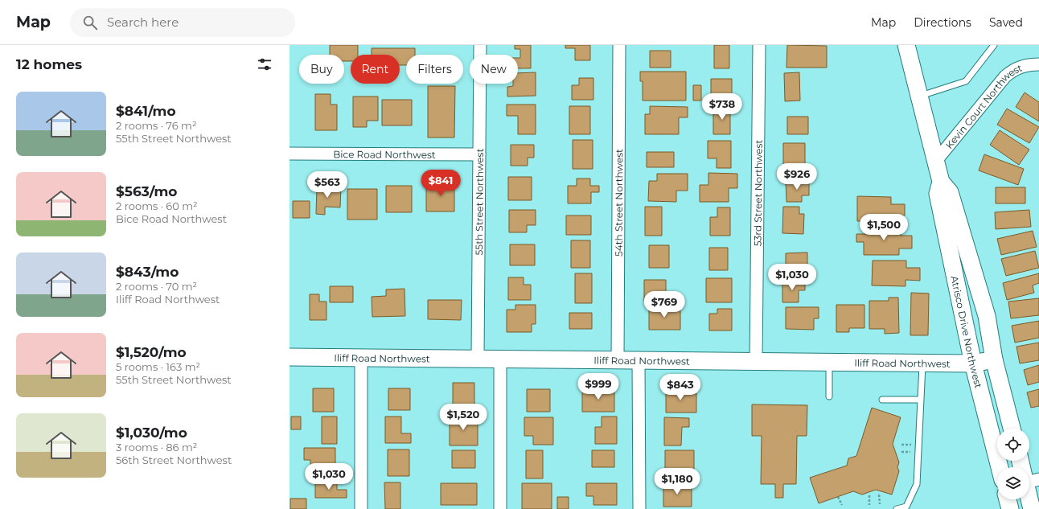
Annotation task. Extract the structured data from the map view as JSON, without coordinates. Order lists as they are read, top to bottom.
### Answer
{
  "streets": {
    "main road": ["Atrisco Drive Northwest", "Iliff Road Northwest"],
    "street": [
      "Kevin Court Northwest",
      "Bice Road Northwest",
      "53rd Street Northwest",
      "55th Street Northwest",
      "54th Street Northwest"
    ]
  },
  "crossings": [
    ["Kevin Court Northwest", "Atrisco Drive Northwest"],
    ["Bice Road Northwest", "55th Street Northwest"],
    ["53rd Street Northwest", "Iliff Road Northwest"],
    ["55th Street Northwest", "Iliff Road Northwest"],
    ["54th Street Northwest", "Iliff Road Northwest"],
    ["Atrisco Drive Northwest", "Iliff Road Northwest"]
  ],
  "page": {
    "header": "Map",
    "search": "Search here",
    "nav": ["Map", "Directions", "Saved"],
    "heading": "12 homes",
    "chip": [
      "Buy",
      "Rent",
      "Filters",
      "New"
    ],
    "list": [
      {
        "name": "$841/mo",
        "note": "2 rooms · 76 m² · 55th Street Northwest"
      },
      {
        "name": "$563/mo",
        "note": "2 rooms · 60 m² · Bice Road Northwest"
      },
      {
        "name": "$843/mo",
        "note": "2 rooms · 70 m² · Iliff Road Northwest"
      },
      {
        "name": "$1,520/mo",
        "note": "5 rooms · 163 m² · 55th Street Northwest"
      },
      {
        "name": "$1,030/mo",
        "note": "3 rooms · 86 m² · 56th Street Northwest"
      }
    ],
    "price": [
      "$738",
      "$926",
      "$841",
      "$563",
      "$1,500",
      "$1,030",
      "$769",
      "$999",
      "$843",
      "$1,520",
      "$1,030",
      "$1,180"
    ]
  }
}
